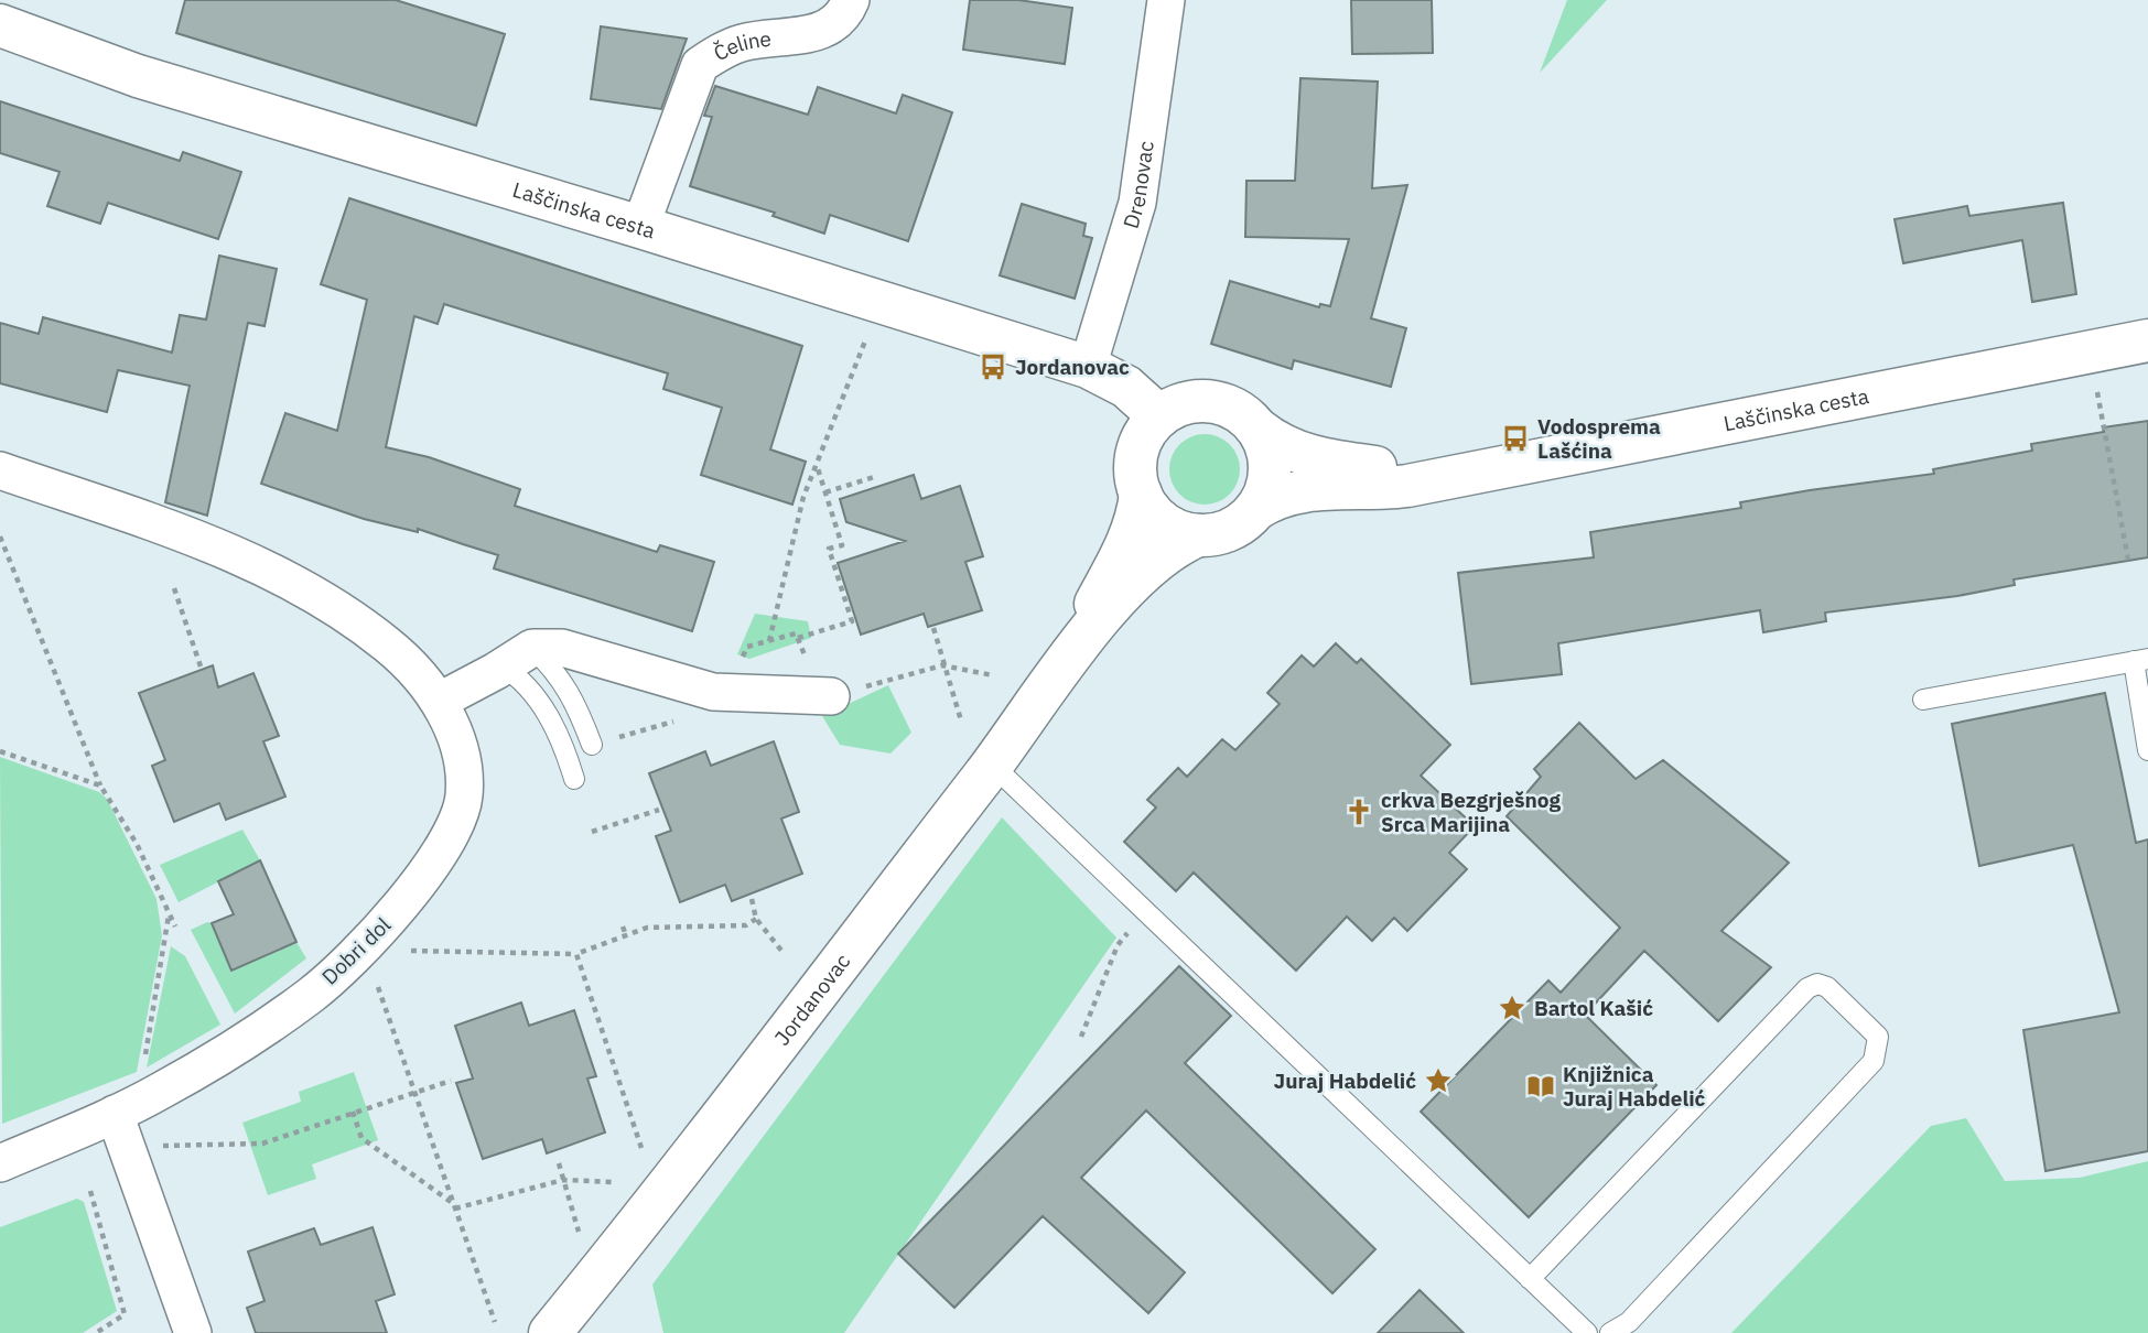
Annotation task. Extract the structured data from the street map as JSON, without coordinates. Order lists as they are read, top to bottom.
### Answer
{
  "streets": {
    "main road": ["Laščinska cesta", "Jordanovac"],
    "street": ["Čeline", "Drenovac", "Dobri dol"]
  },
  "crossings": [
    ["Čeline", "Laščinska cesta"],
    ["Drenovac", "Laščinska cesta"],
    ["Laščinska cesta", "Jordanovac"]
  ],
  "places": {
    "bus stop": ["Jordanovac", "Vodosprema Lašćina"],
    "church": ["crkva Bezgrješnog Srca Marijina"],
    "place": ["Bartol Kašić", "Juraj Habdelić"],
    "library": ["Knjižnica Juraj Habdelić"]
  }
}
